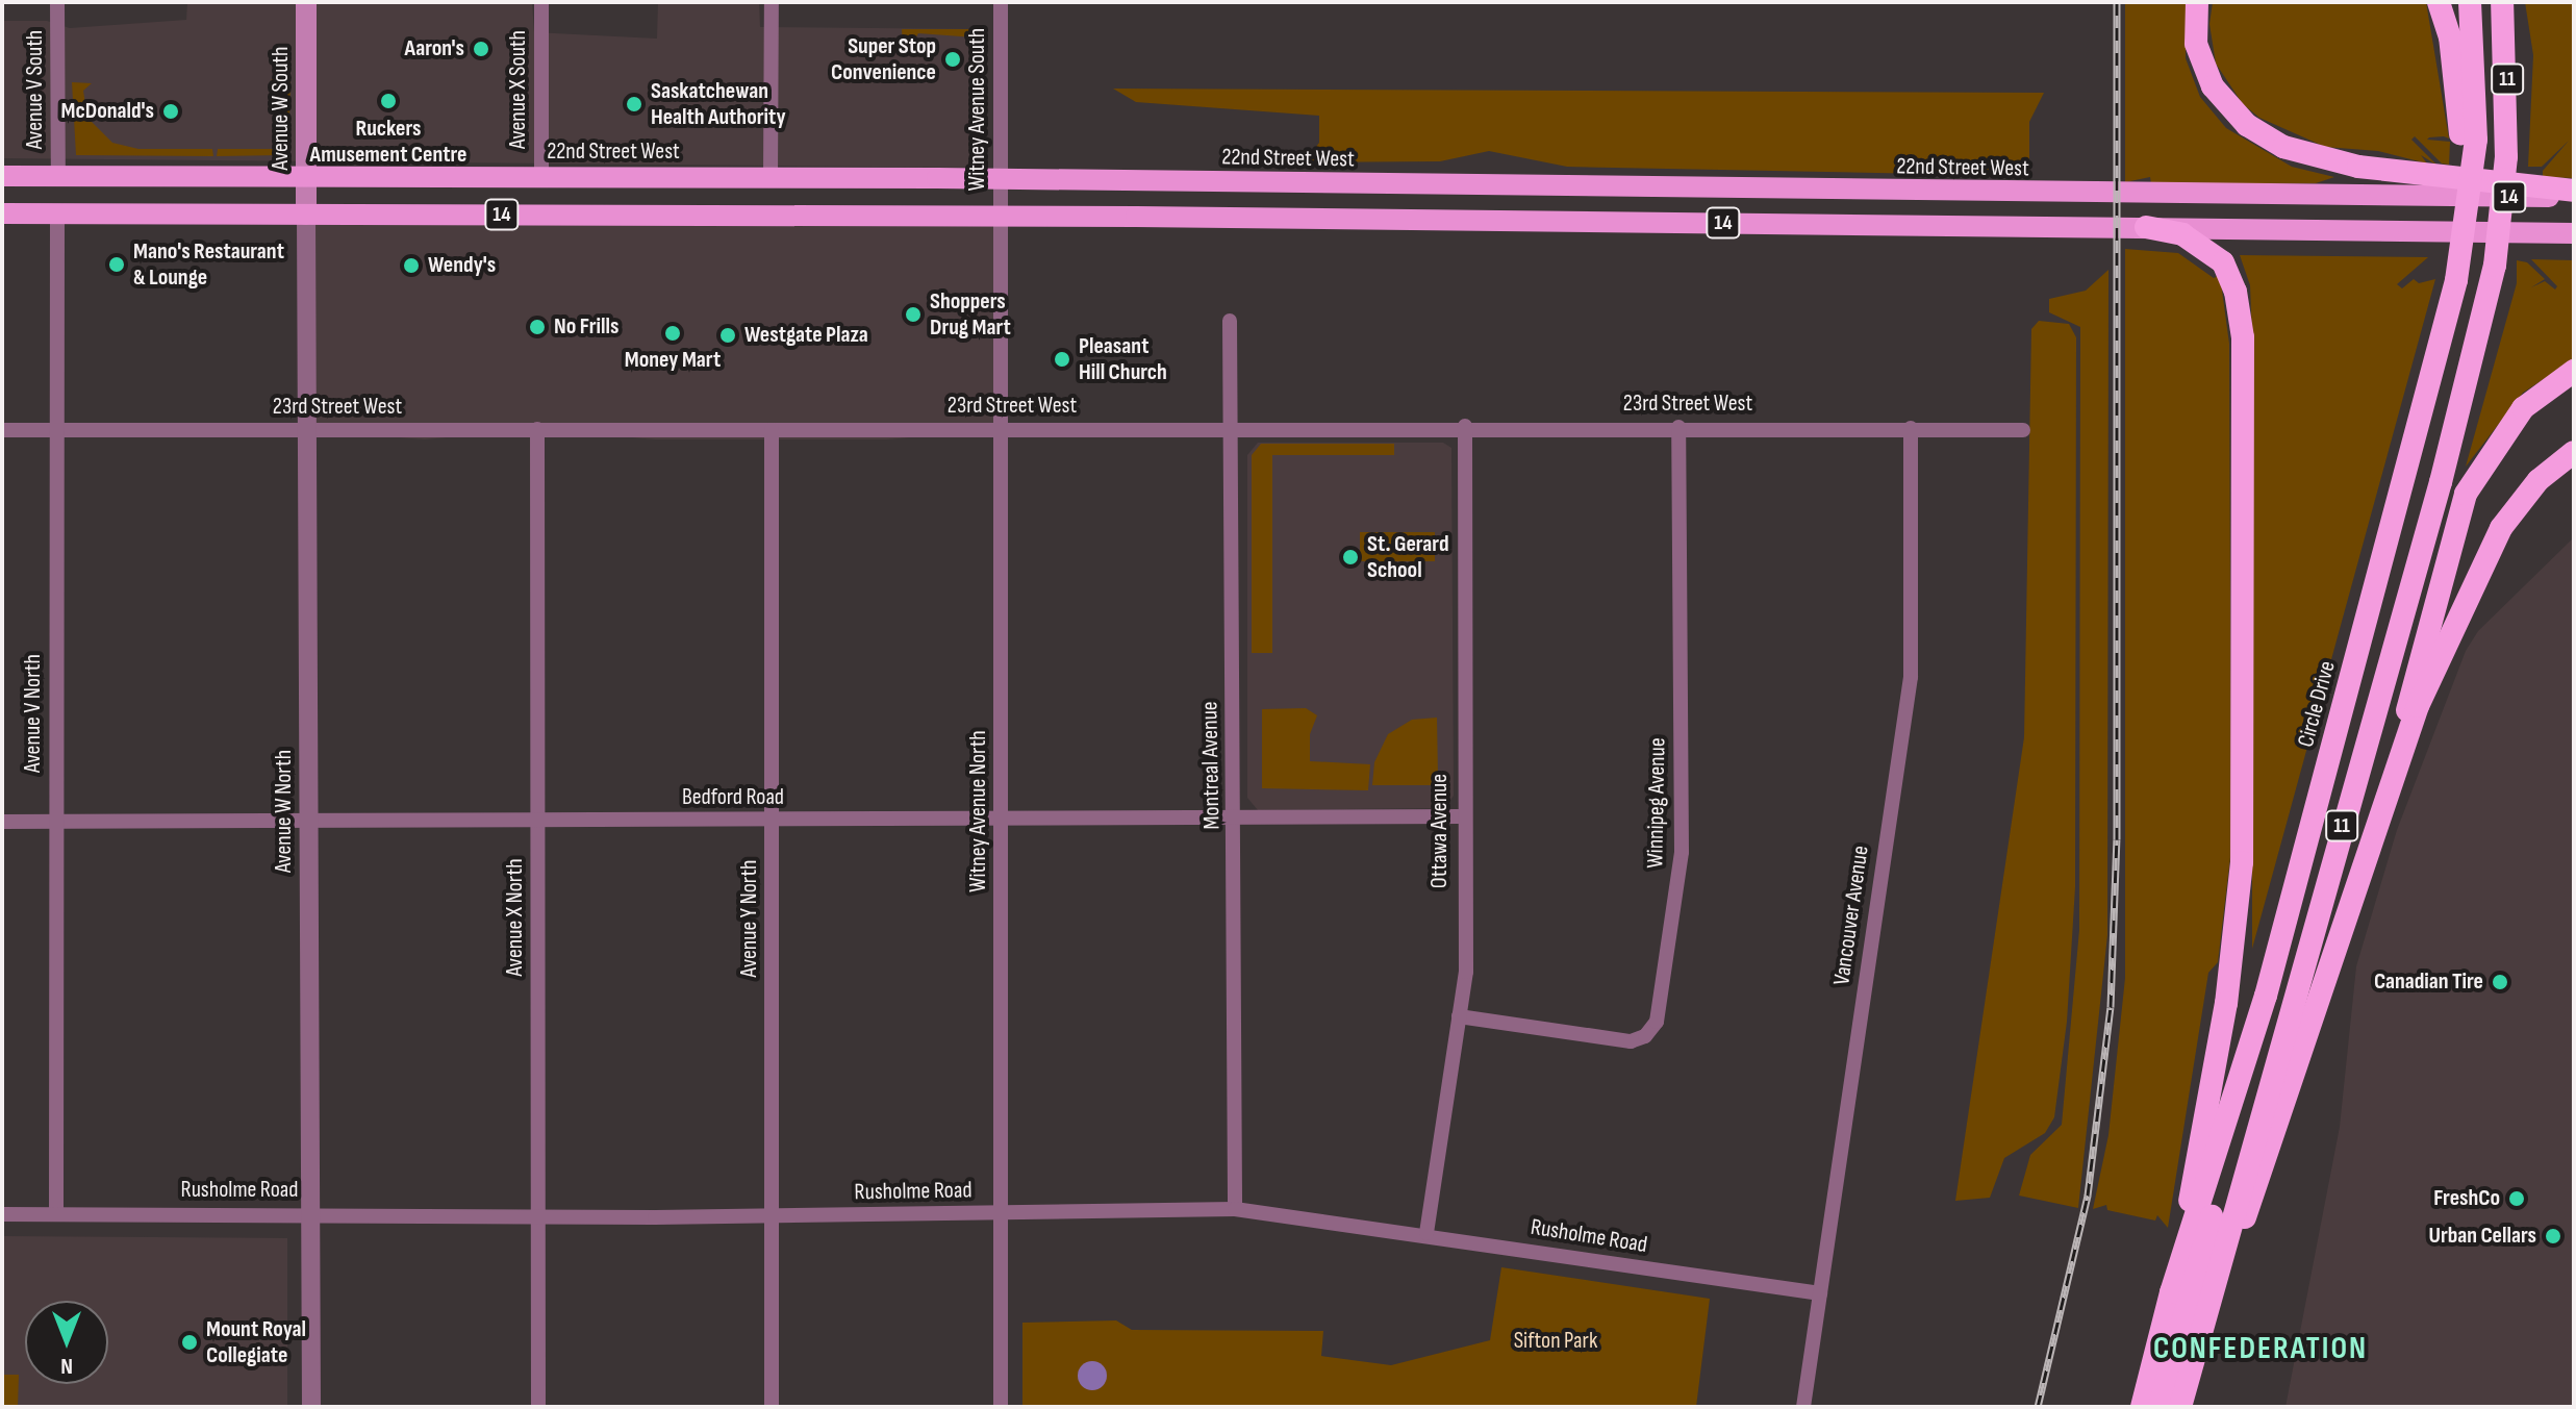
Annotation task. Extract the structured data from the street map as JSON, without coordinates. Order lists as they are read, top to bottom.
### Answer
{
  "streets": {
    "highway": ["11", "Circle Drive"],
    "main road": ["Avenue W South", "22nd Street West", "14"],
    "street": [
      "Avenue V South",
      "Avenue X South",
      "Witney Avenue South",
      "23rd Street West",
      "Avenue V North",
      "Montreal Avenue",
      "Bedford Road",
      "Winnipeg Avenue",
      "Avenue W North",
      "Witney Avenue North",
      "Ottawa Avenue",
      "Vancouver Avenue",
      "Avenue X North",
      "Avenue Y North",
      "Rusholme Road"
    ]
  },
  "crossings": [
    ["Avenue V South", "22nd Street West"],
    ["Avenue X South", "22nd Street West"],
    ["Avenue W South", "22nd Street West"],
    ["Avenue W South", "14"],
    ["Avenue W South", "Avenue W North"],
    ["Witney Avenue South", "22nd Street West"],
    ["Witney Avenue South", "14"],
    ["Witney Avenue South", "Witney Avenue North"],
    ["14", "Avenue V North"],
    ["14", "Avenue W North"],
    ["14", "Witney Avenue North"],
    ["23rd Street West", "Avenue V North"],
    ["23rd Street West", "Montreal Avenue"],
    ["23rd Street West", "Winnipeg Avenue"],
    ["23rd Street West", "Avenue W North"],
    ["23rd Street West", "Witney Avenue North"],
    ["23rd Street West", "Ottawa Avenue"],
    ["23rd Street West", "Vancouver Avenue"],
    ["23rd Street West", "Avenue X North"],
    ["23rd Street West", "Avenue Y North"],
    ["Avenue V North", "Bedford Road"],
    ["Avenue V North", "Rusholme Road"],
    ["Montreal Avenue", "Bedford Road"],
    ["Montreal Avenue", "Rusholme Road"],
    ["Bedford Road", "Avenue W North"],
    ["Bedford Road", "Witney Avenue North"],
    ["Bedford Road", "Ottawa Avenue"],
    ["Bedford Road", "Avenue X North"],
    ["Bedford Road", "Avenue Y North"],
    ["Winnipeg Avenue", "Ottawa Avenue"],
    ["Avenue W North", "Rusholme Road"],
    ["Witney Avenue North", "Rusholme Road"],
    ["Ottawa Avenue", "Rusholme Road"],
    ["Vancouver Avenue", "Rusholme Road"],
    ["Avenue X North", "Rusholme Road"],
    ["Avenue Y North", "Rusholme Road"]
  ],
  "districts": ["CONFEDERATION"],
  "parks": ["Sifton Park"],
  "places": [
    "Aaron's",
    "Super Stop Convenience",
    "Ruckers Amusement Centre",
    "Saskatchewan Health Authority",
    "McDonald's",
    "Mano's Restaurant & Lounge",
    "Wendy's",
    "Shoppers Drug Mart",
    "No Frills",
    "Money Mart",
    "Westgate Plaza",
    "Pleasant Hill Church",
    "St. Gerard School",
    "Canadian Tire",
    "FreshCo",
    "Urban Cellars",
    "Mount Royal Collegiate"
  ],
  "north": "bottom"
}
